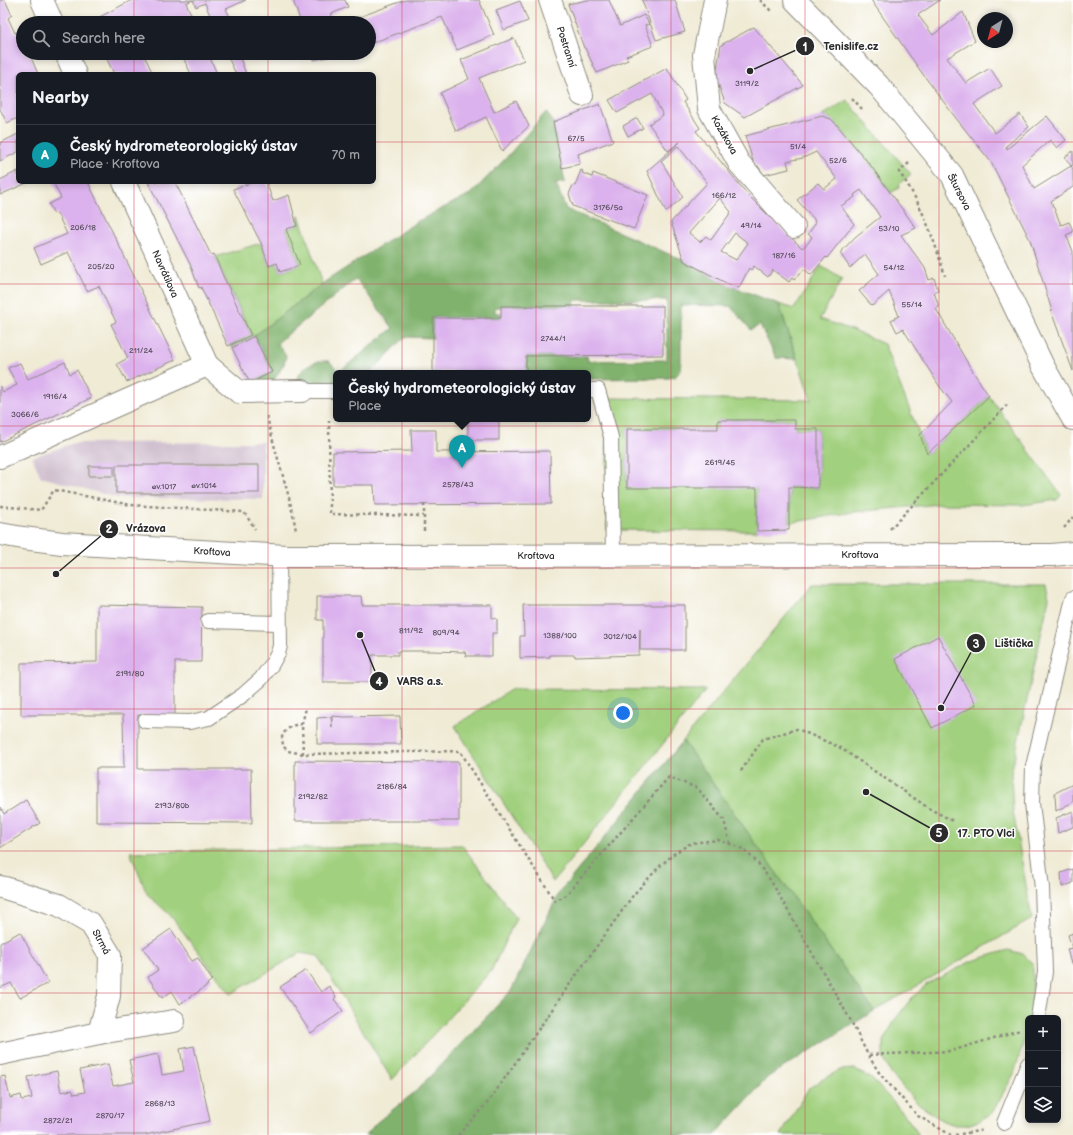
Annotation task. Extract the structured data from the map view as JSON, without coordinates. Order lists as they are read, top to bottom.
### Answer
{
  "streets": {
    "street": [
      "Postranní",
      "Kozákova",
      "Štursova",
      "Navrátilova",
      "Kroftova",
      "Strmá"
    ]
  },
  "places": [
    "Tenislife.cz",
    "Vrázova",
    "VARS a.s.",
    "Lištička",
    "17. PTO Vlci"
  ],
  "house_numbers": [
    "3119/2",
    "67/5",
    "51/4",
    "52/6",
    "166/12",
    "3176/5a",
    "49/14",
    "206/18",
    "53/10",
    "187/16",
    "205/20",
    "54/12",
    "55/14",
    "2744/1",
    "211/24",
    "1916/4",
    "3066/6",
    "2619/45",
    "2578/43",
    "ev.1014",
    "ev.1017",
    "811/92",
    "809/94",
    "1388/100",
    "3012/104",
    "2191/80",
    "2186/84",
    "2192/82",
    "2193/80b",
    "2868/13",
    "2870/17",
    "2872/21"
  ],
  "north": "bottom left",
  "page": {
    "search": "Search here",
    "heading": "Nearby",
    "list": [
      {
        "mark": "A",
        "name": "Český hydrometeorologický ústav",
        "note": "Place · Kroftova",
        "value": "70 m"
      }
    ],
    "popup": ["Český hydrometeorologický ústav", "Place"],
    "pins": "A",
    "map_buttons": ["+", "−"]
  }
}
